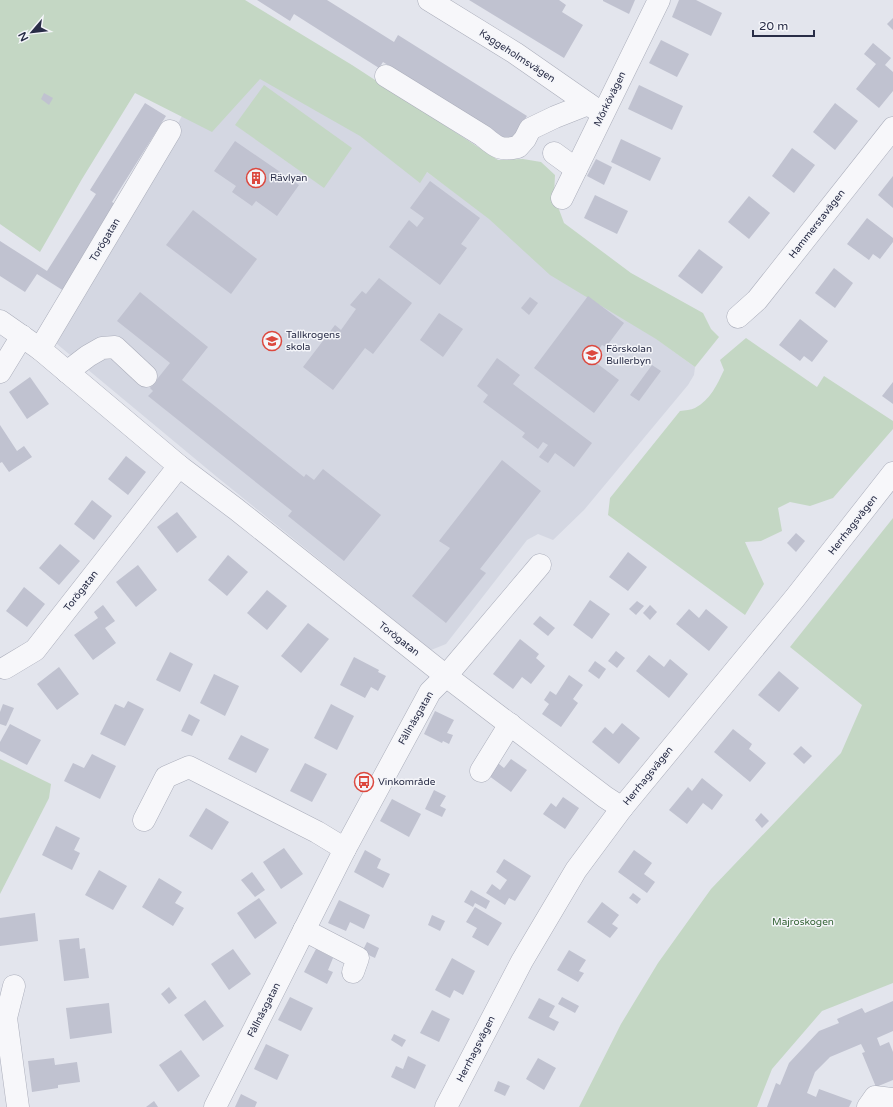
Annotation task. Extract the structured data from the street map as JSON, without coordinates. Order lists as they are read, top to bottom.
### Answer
{
  "streets": {
    "street": [
      "Kaggeholmsvägen",
      "Mörkövägen",
      "Hammerstavägen",
      "Torögatan",
      "Herrhagsvägen",
      "Fållnäsgatan"
    ]
  },
  "crossings": [
    ["Kaggeholmsvägen", "Mörkövägen"],
    ["Torögatan", "Herrhagsvägen"],
    ["Torögatan", "Fållnäsgatan"]
  ],
  "parks": ["Majroskogen"],
  "places": {
    "building": ["Rävlyan"],
    "school or university": ["Tallkrogens skola", "Förskolan Bullerbyn"],
    "bus stop": ["Vinkområde"]
  },
  "scale_bar": "20 m",
  "north": "bottom left"
}
